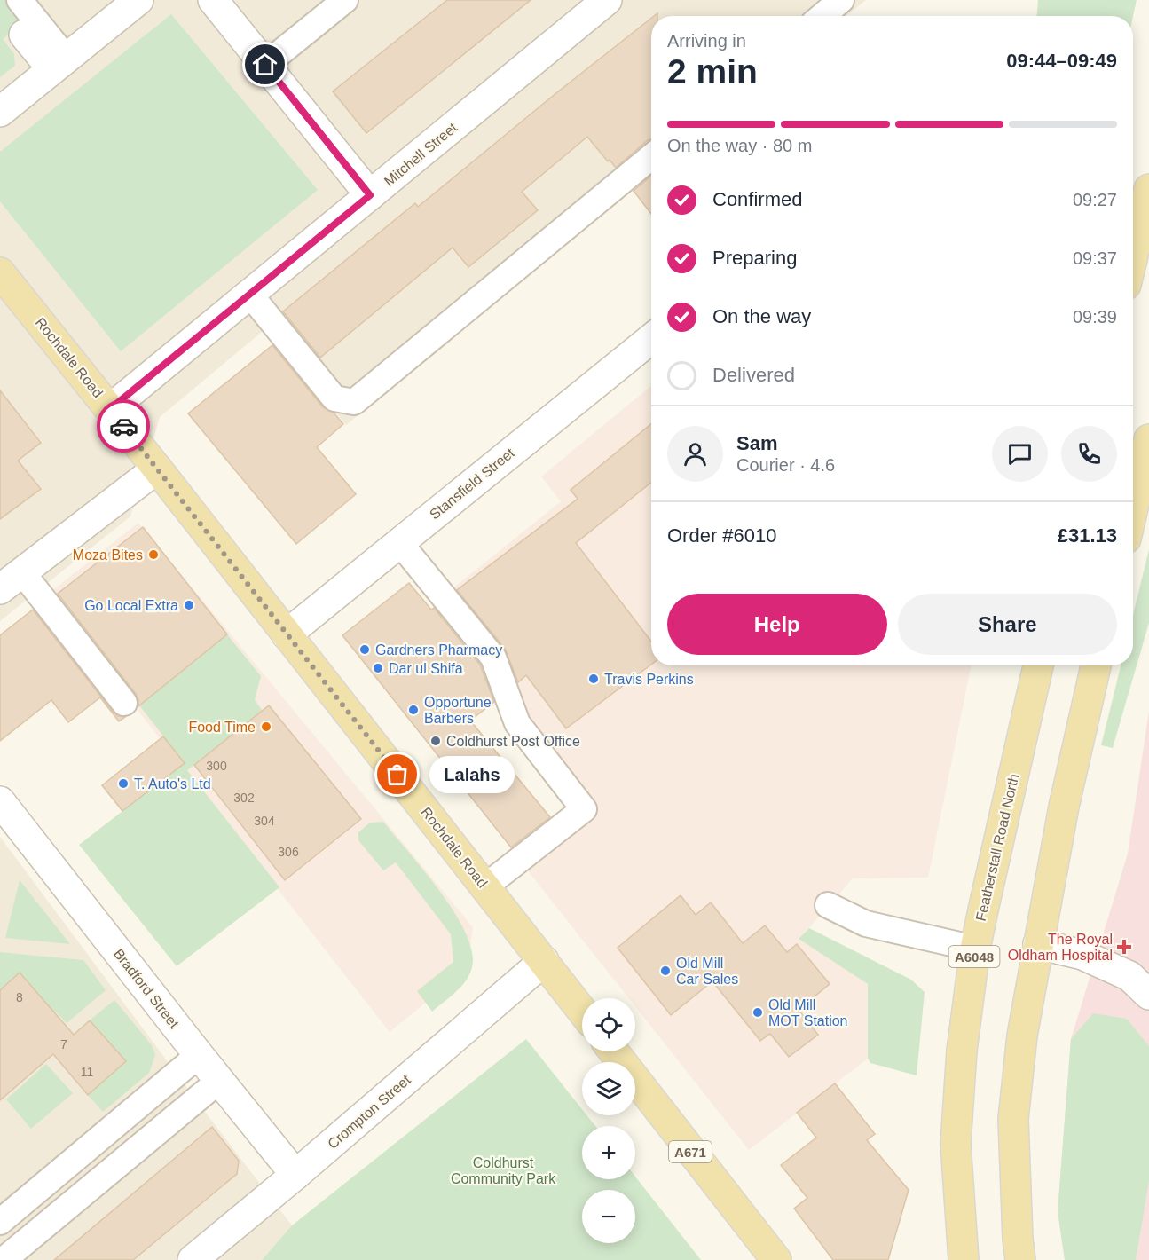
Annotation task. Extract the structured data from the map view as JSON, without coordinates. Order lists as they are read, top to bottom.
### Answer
{
  "streets": {
    "main road": [
      "Rochdale Road",
      "Featherstall Road North",
      "A6048",
      "A671"
    ],
    "street": [
      "Mitchell Street",
      "Stansfield Street",
      "Bradford Street",
      "Crompton Street"
    ]
  },
  "crossings": [
    ["Mitchell Street", "Rochdale Road"],
    ["Rochdale Road", "Stansfield Street"],
    ["Rochdale Road", "Crompton Street"],
    ["Bradford Street", "Crompton Street"]
  ],
  "parks": ["Coldhurst Community Park"],
  "places": {
    "other": [
      "Moza Bites",
      "Go Local Extra",
      "Gardners Pharmacy",
      "Dar ul Shifa",
      "Travis Perkins",
      "Opportune Barbers",
      "Food Time",
      "Coldhurst Post Office",
      "Lalahs",
      "T. Auto's Ltd",
      "Old Mill Car Sales",
      "Old Mill MOT Station"
    ],
    "health": ["The Royal Oldham Hospital"]
  },
  "house_numbers": [
    "300",
    "302",
    "304",
    "306",
    "8",
    "7",
    "11"
  ],
  "page": {
    "heading": ["2 min", "Arriving in", "09:44–09:49"],
    "panel": [
      "Sam",
      "Courier · 4.6",
      "Order #6010",
      "£31.13"
    ],
    "bar": "On the way · 80 m",
    "list": [
      ["Confirmed", "09:27"],
      ["Preparing", "09:37"],
      ["On the way", "09:39"],
      "Delivered"
    ],
    "buttons": ["Help", "Share"],
    "bubble": "Lalahs",
    "map_buttons": ["+", "−"]
  }
}
